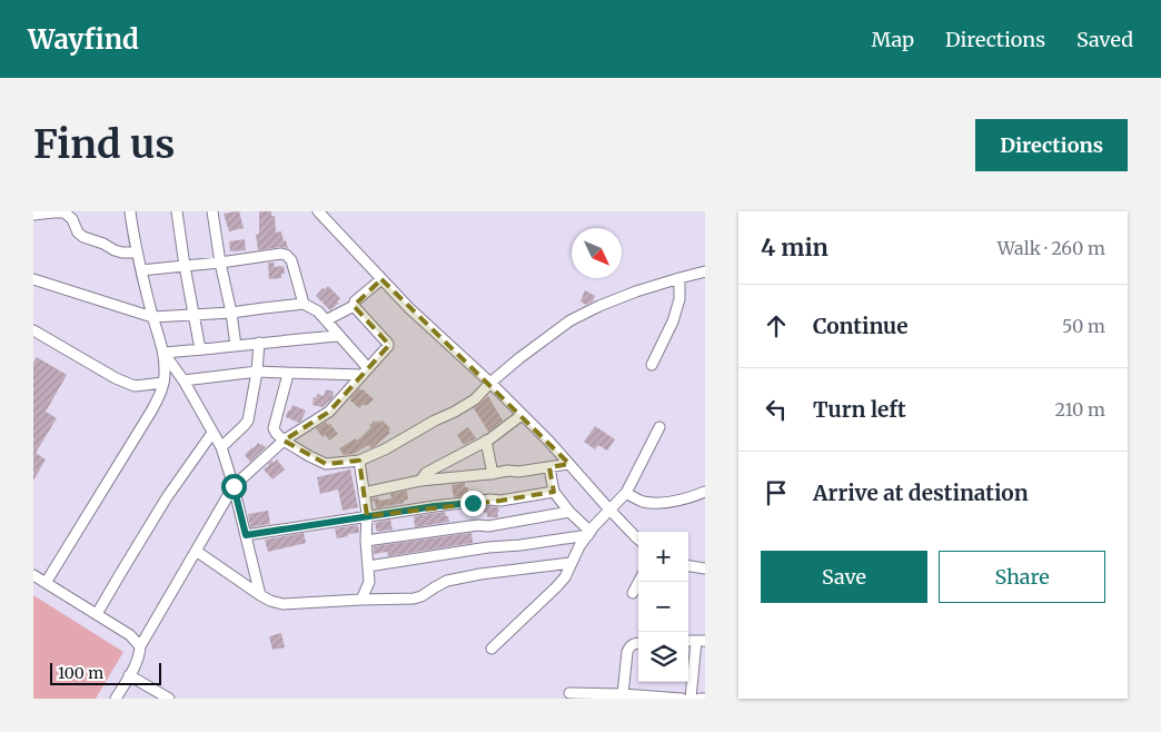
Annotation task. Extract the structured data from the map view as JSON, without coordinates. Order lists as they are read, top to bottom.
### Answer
{
  "scale_bar": "100 m",
  "north": "bottom right",
  "page": {
    "header": "Wayfind",
    "nav": ["Map", "Directions", "Saved"],
    "buttons": [
      "Directions",
      ["Save", "Share"]
    ],
    "title": "Find us",
    "heading": ["4 min", "Walk · 260 m"],
    "list": [
      ["Continue", "50 m"],
      ["Turn left", "210 m"],
      "Arrive at destination"
    ],
    "map_buttons": ["+", "−"],
    "scale": "100 m"
  }
}
